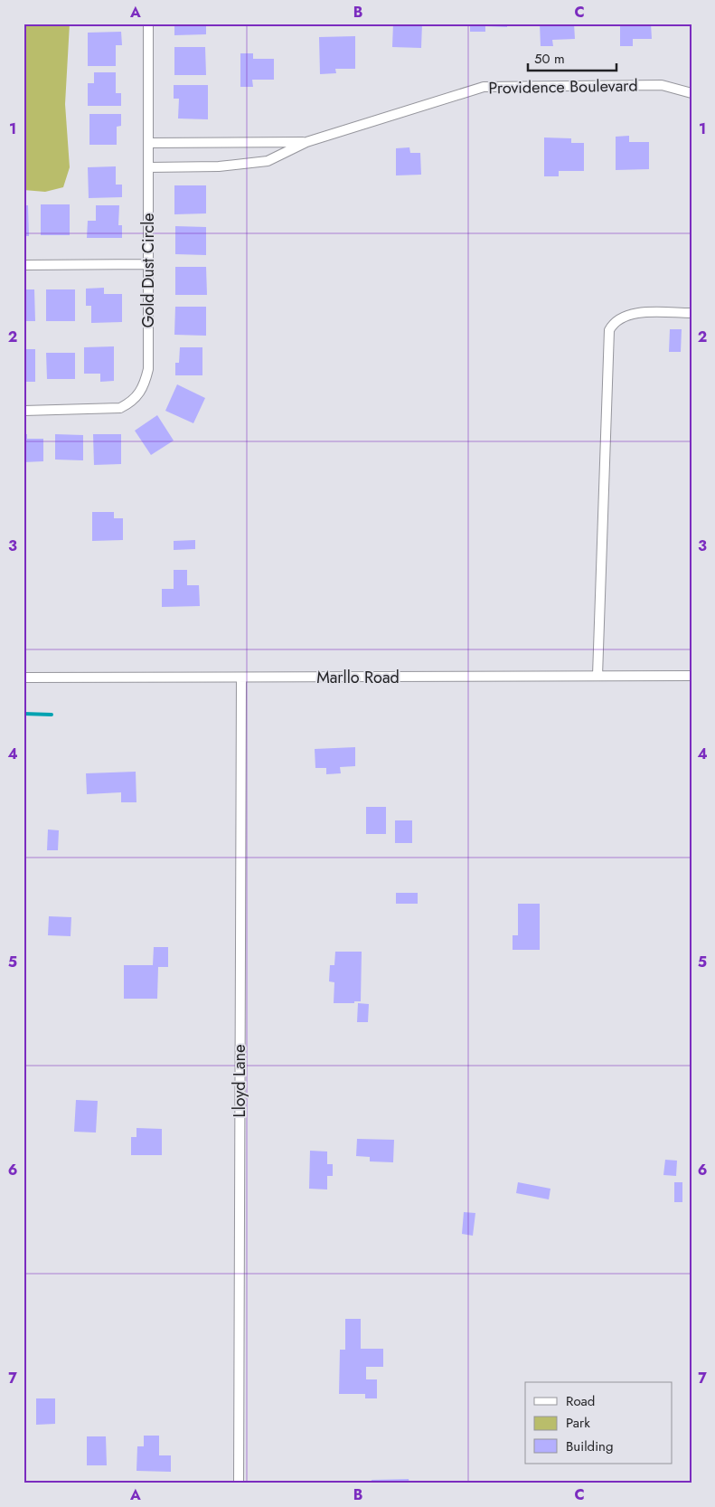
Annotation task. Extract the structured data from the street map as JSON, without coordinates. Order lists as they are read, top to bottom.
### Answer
{
  "streets": {
    "street": [
      "Providence Boulevard",
      "Gold Dust Circle",
      "Marllo Road",
      "Lloyd Lane"
    ]
  },
  "crossings": [
    ["Providence Boulevard", "Gold Dust Circle"],
    ["Marllo Road", "Lloyd Lane"]
  ],
  "legend": ["Road", "Park", "Building"],
  "scale_bar": "50 m",
  "grid": {
    "columns": ["A", "B", "C"],
    "rows": [
      "1",
      "2",
      "3",
      "4",
      "5",
      "6",
      "7"
    ]
  }
}
